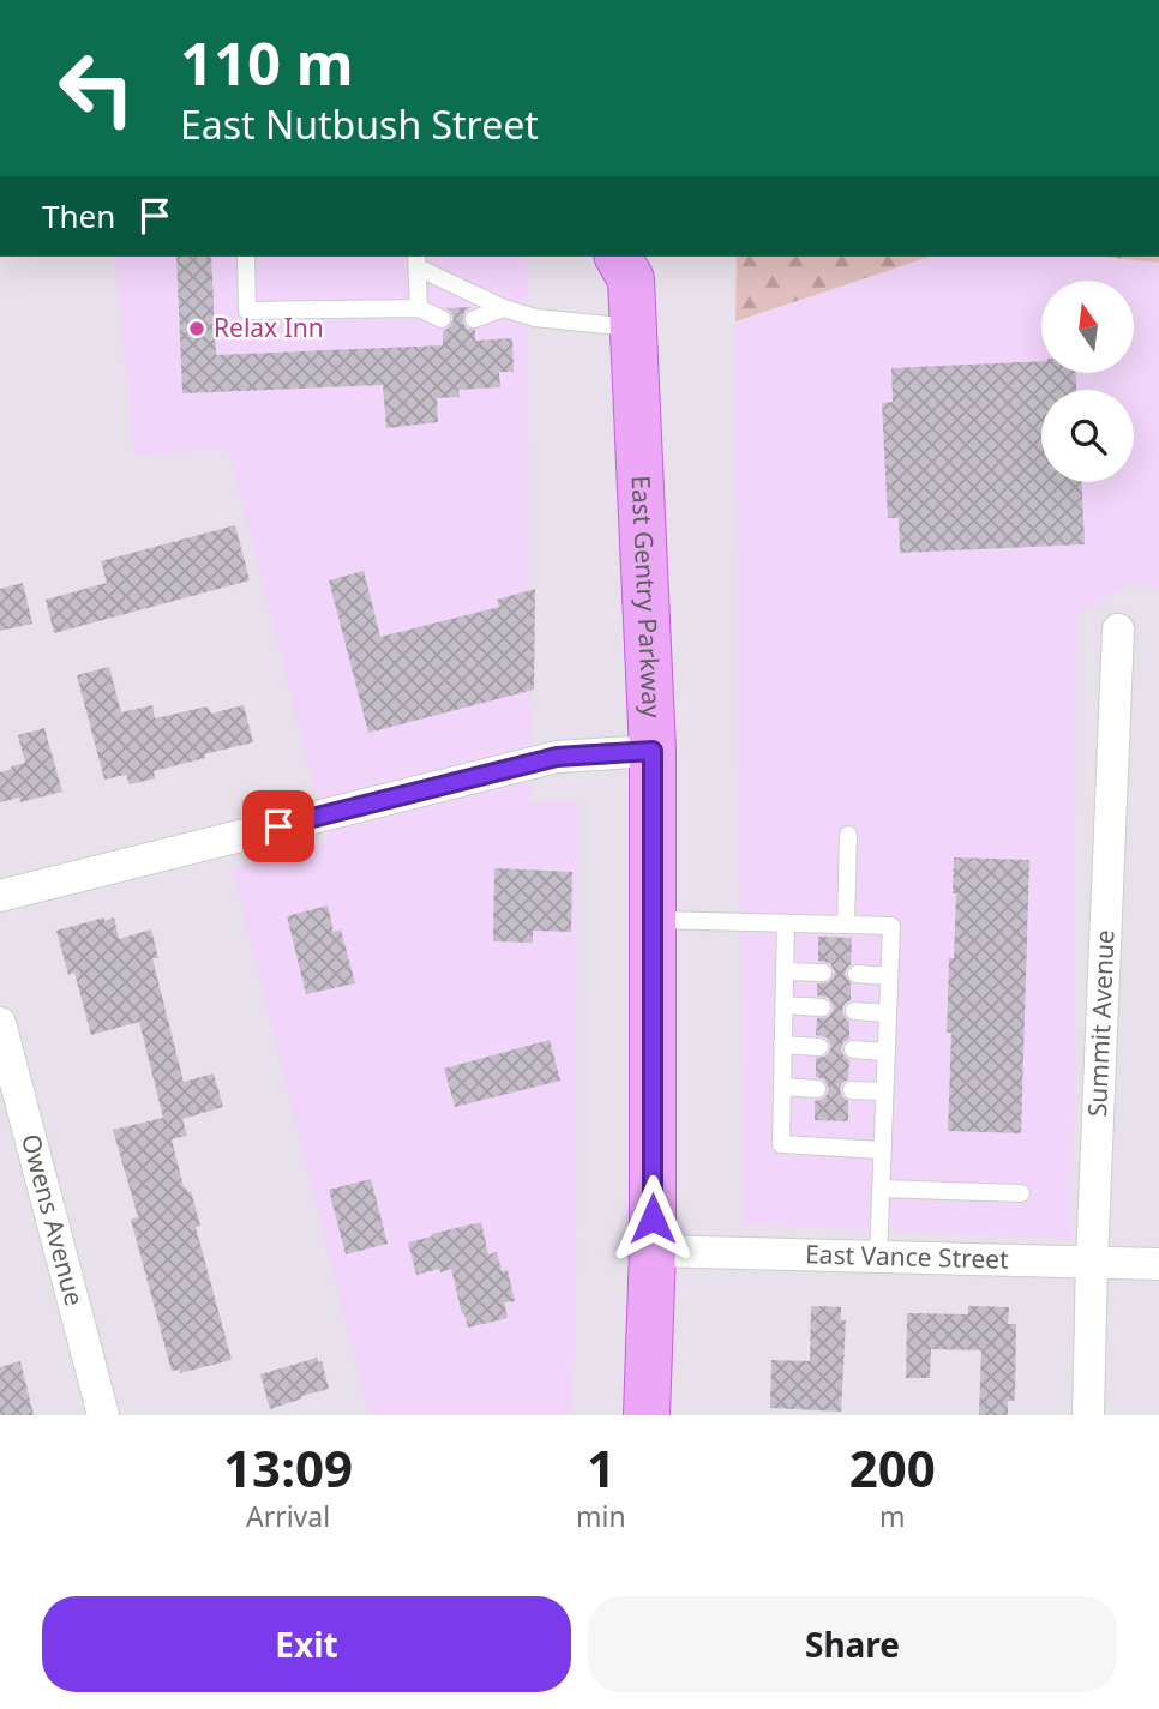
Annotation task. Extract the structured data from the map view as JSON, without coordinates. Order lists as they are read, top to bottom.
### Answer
{
  "streets": {
    "main road": ["East Gentry Parkway"],
    "street": ["Summit Avenue", "Owens Avenue", "East Vance Street"]
  },
  "crossings": [
    ["East Gentry Parkway", "East Vance Street"],
    ["Summit Avenue", "East Vance Street"]
  ],
  "places": ["Relax Inn"],
  "north": "top",
  "page": {
    "turn": ["110 m", "East Nutbush Street"],
    "then": "Then",
    "eta": [
      "13:09",
      "Arrival",
      "1",
      "min",
      "200",
      "m"
    ],
    "buttons": ["Exit", "Share"]
  }
}
